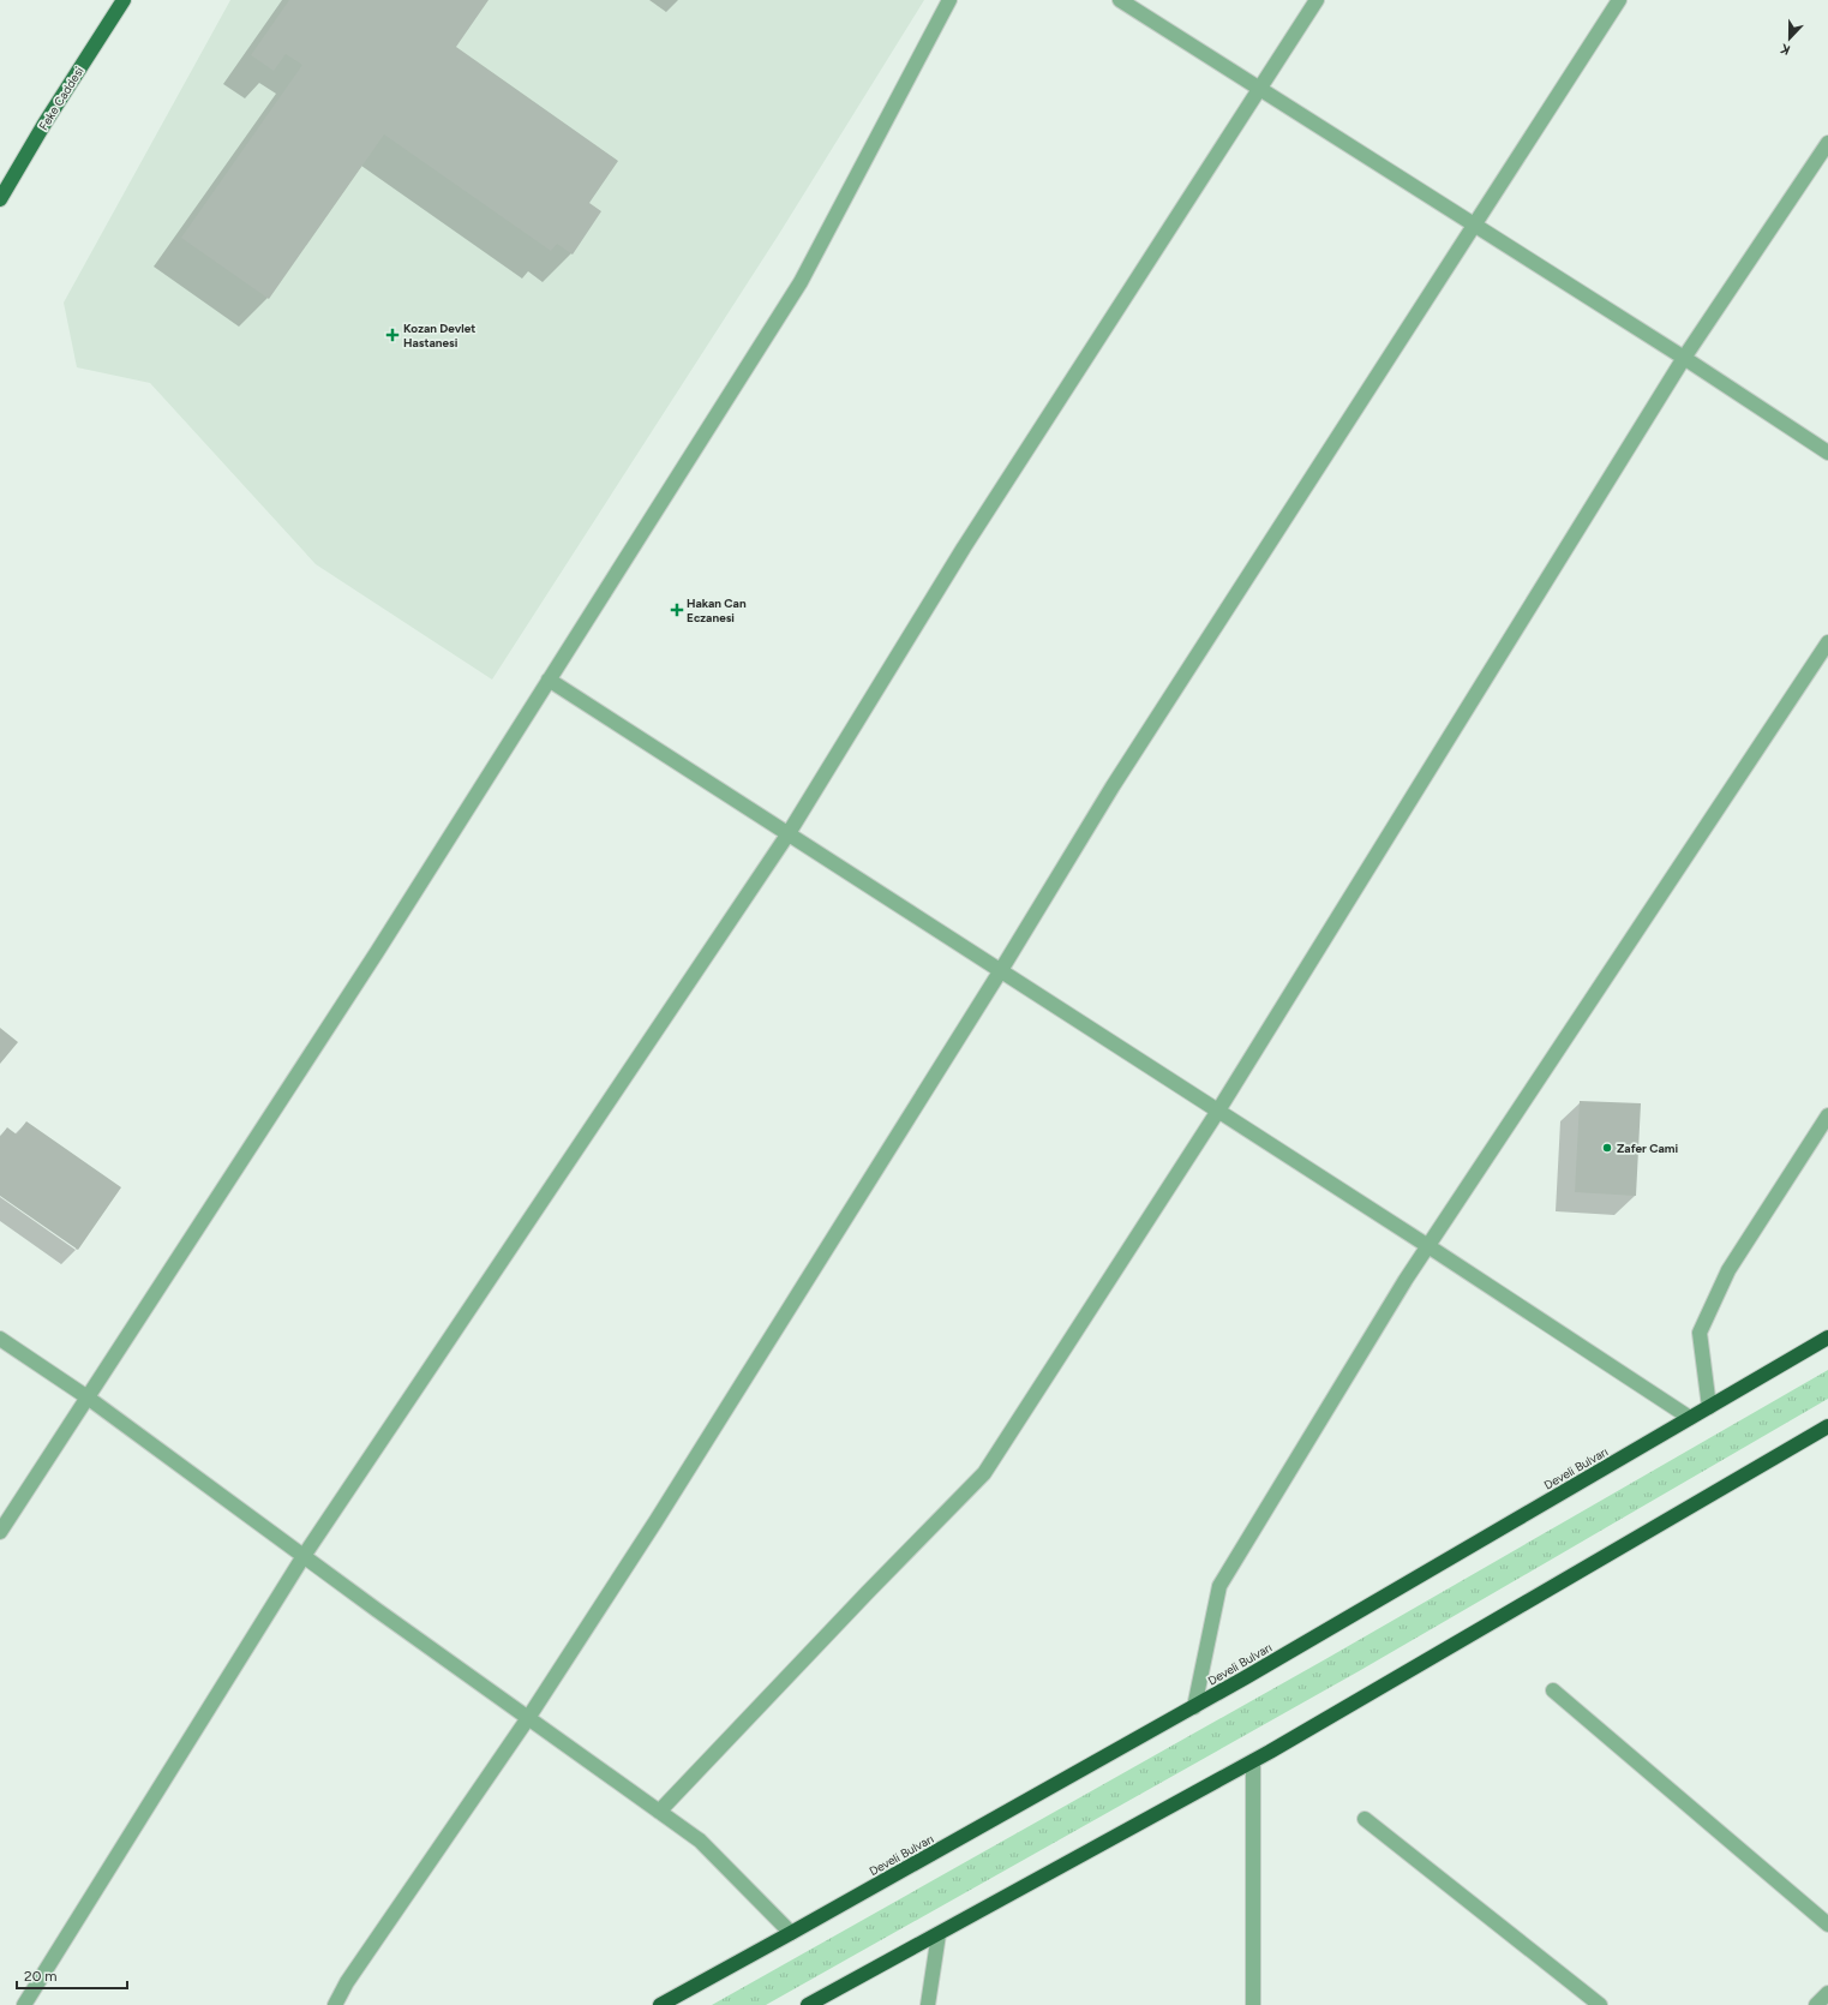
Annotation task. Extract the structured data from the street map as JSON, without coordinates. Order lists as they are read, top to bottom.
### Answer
{
  "streets": {
    "highway": ["Develi Bulvarı"],
    "main road": ["Feke Caddesi"]
  },
  "places": {
    "health": ["Kozan Devlet Hastanesi", "Hakan Can Eczanesi"],
    "other": ["Zafer Cami"]
  },
  "scale_bar": "20 m",
  "north": "bottom"
}
